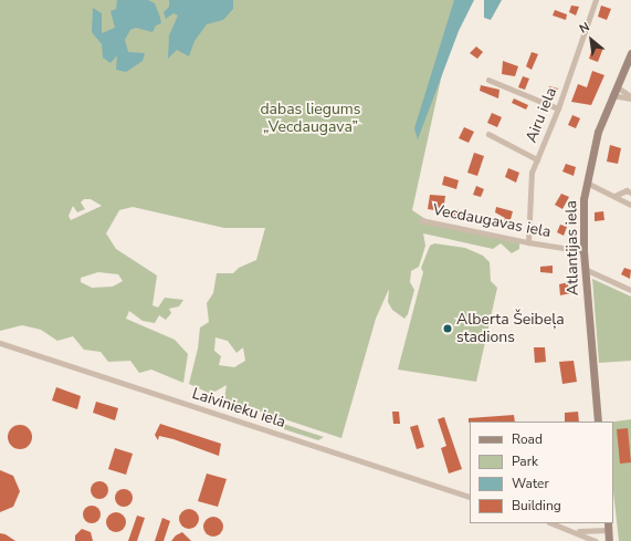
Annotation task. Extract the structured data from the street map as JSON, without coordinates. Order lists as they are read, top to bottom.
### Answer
{
  "streets": {
    "main road": ["Atlantijas iela"],
    "street": ["Airu iela", "Vecdaugavas iela", "Laivinieku iela"]
  },
  "crossings": [
    ["Airu iela", "Vecdaugavas iela"],
    ["Vecdaugavas iela", "Atlantijas iela"]
  ],
  "parks": ["dabas liegums „Vecdaugava”"],
  "places": ["Alberta Šeibeļa stadions"],
  "legend": [
    "Road",
    "Park",
    "Water",
    "Building"
  ],
  "north": "top left"
}
